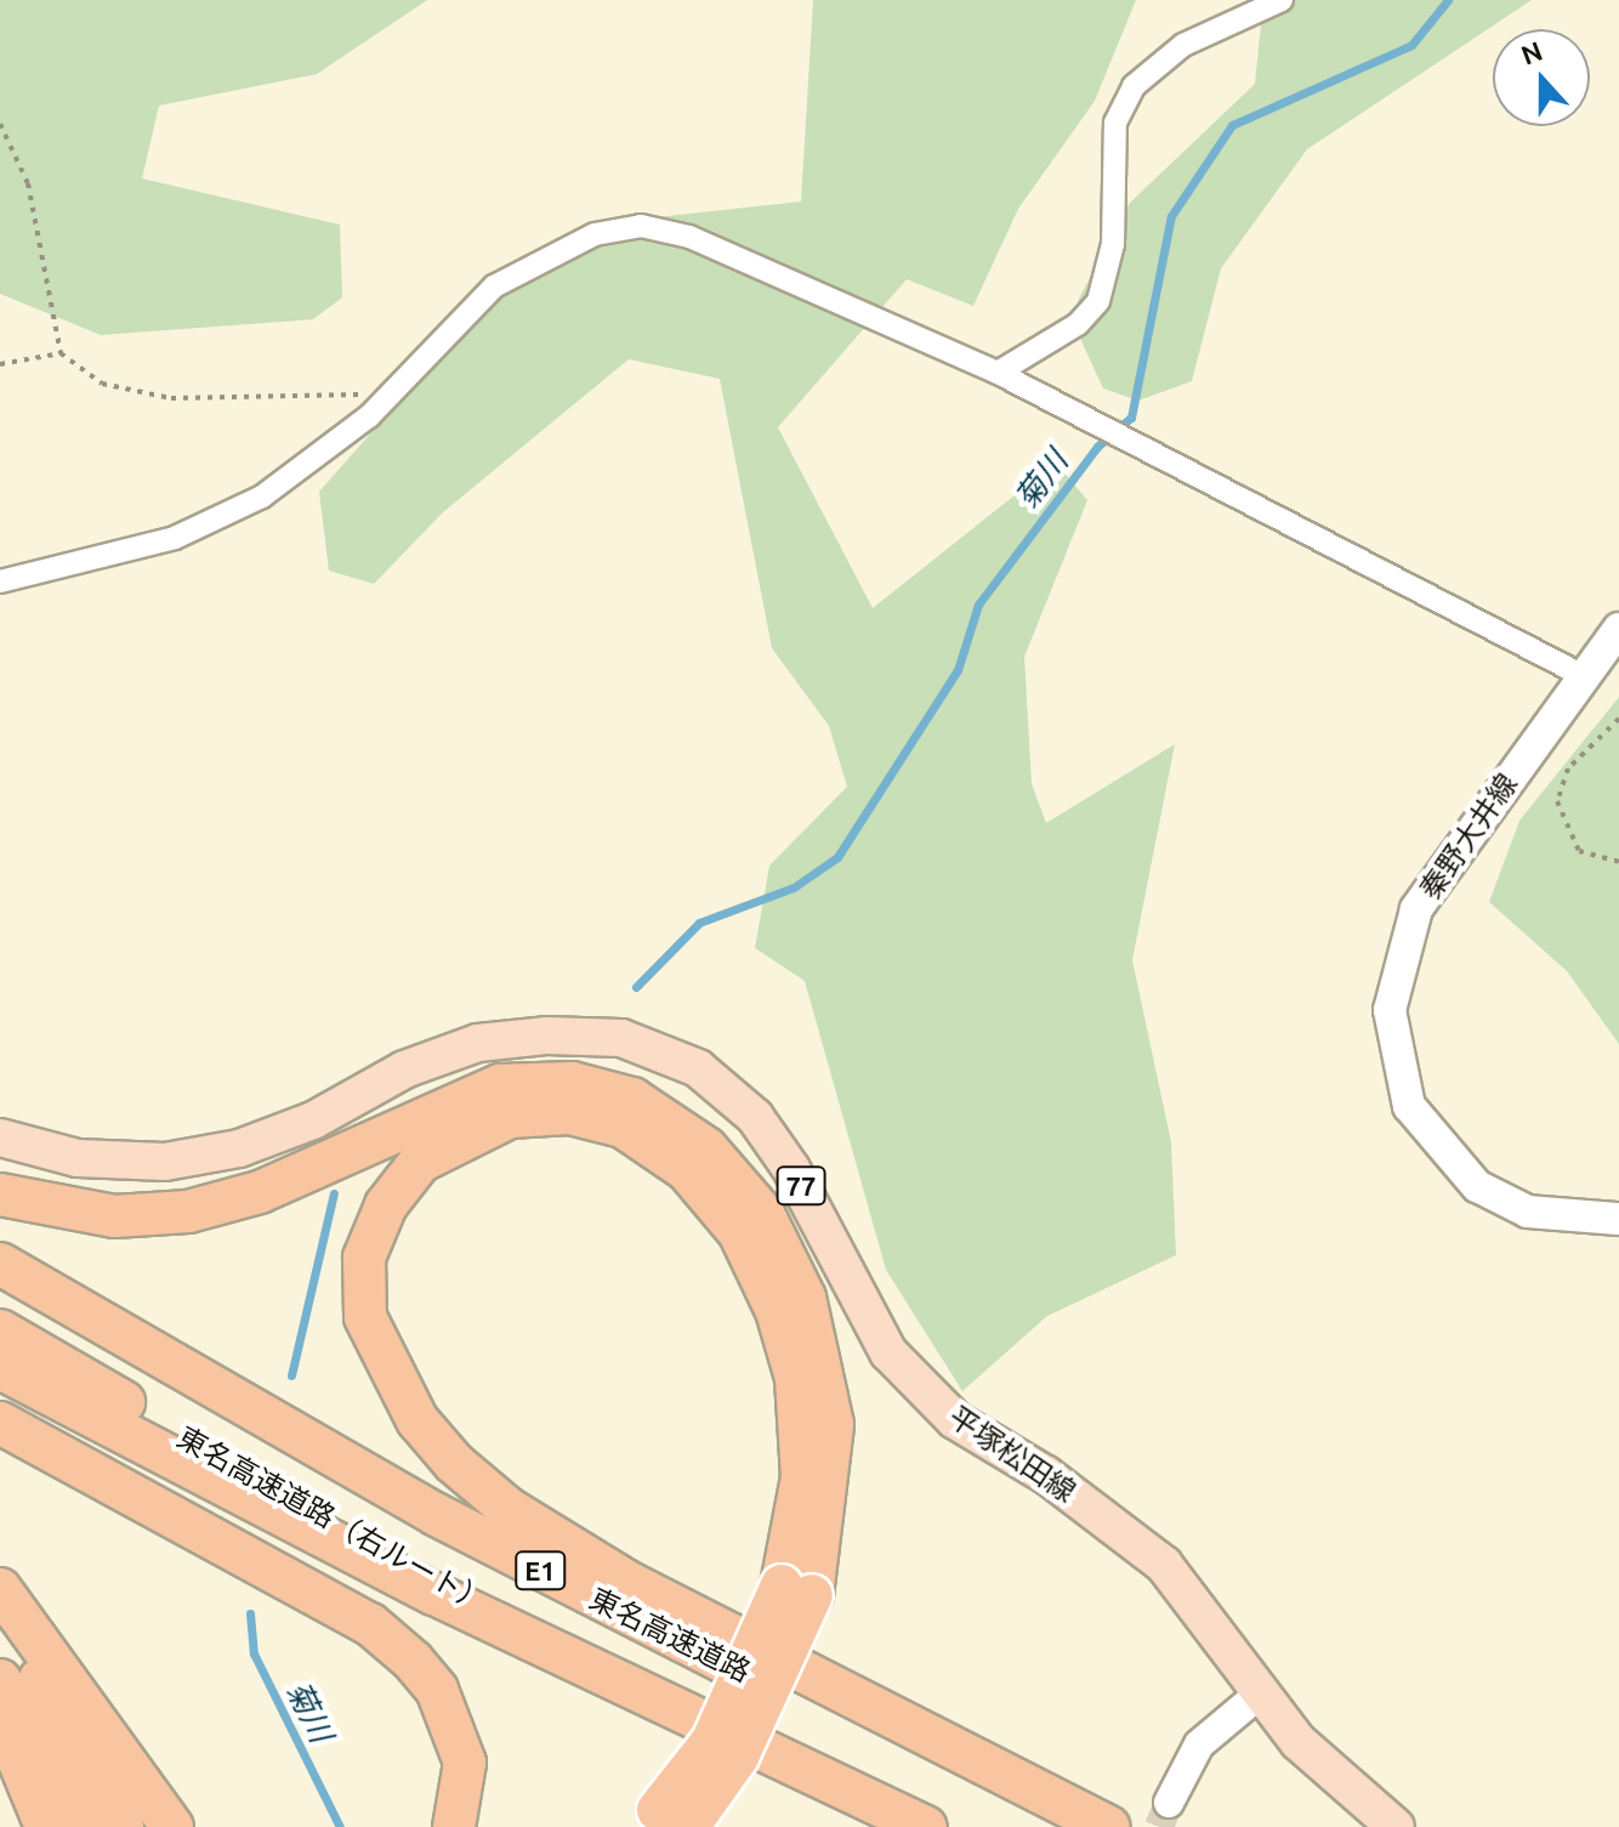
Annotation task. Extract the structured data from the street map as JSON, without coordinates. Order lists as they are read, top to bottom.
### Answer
{
  "streets": {
    "highway": ["東名高速道路（右ルート）", "E1", "東名高速道路"],
    "main road": ["秦野大井線", "77", "平塚松田線"]
  },
  "crossings": [
    ["東名高速道路（右ルート）", "E1"]
  ],
  "water": ["菊川"],
  "north": "top"
}
